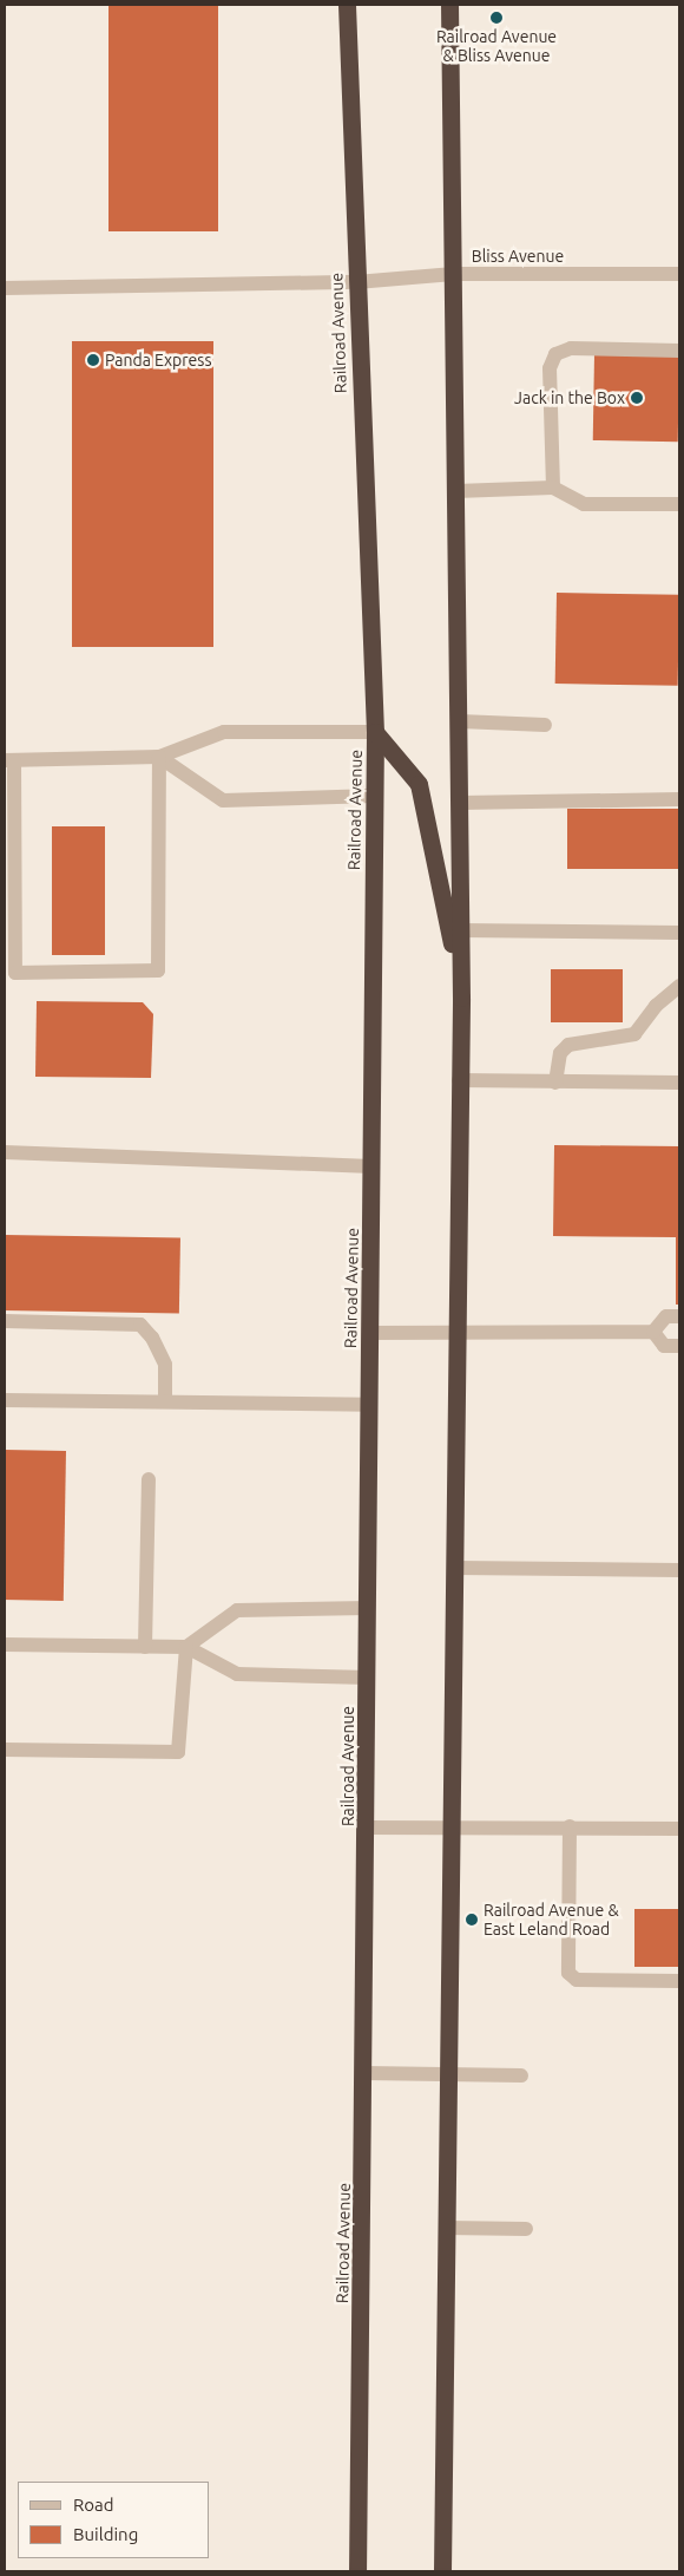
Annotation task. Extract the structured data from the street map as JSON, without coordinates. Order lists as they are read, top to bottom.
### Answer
{
  "streets": {
    "highway": ["Railroad Avenue"],
    "street": ["Bliss Avenue"]
  },
  "crossings": [
    ["Bliss Avenue", "Railroad Avenue"]
  ],
  "places": [
    "Railroad Avenue & Bliss Avenue",
    "Panda Express",
    "Jack in the Box",
    "Railroad Avenue & East Leland Road"
  ],
  "legend": ["Road", "Building"]
}
